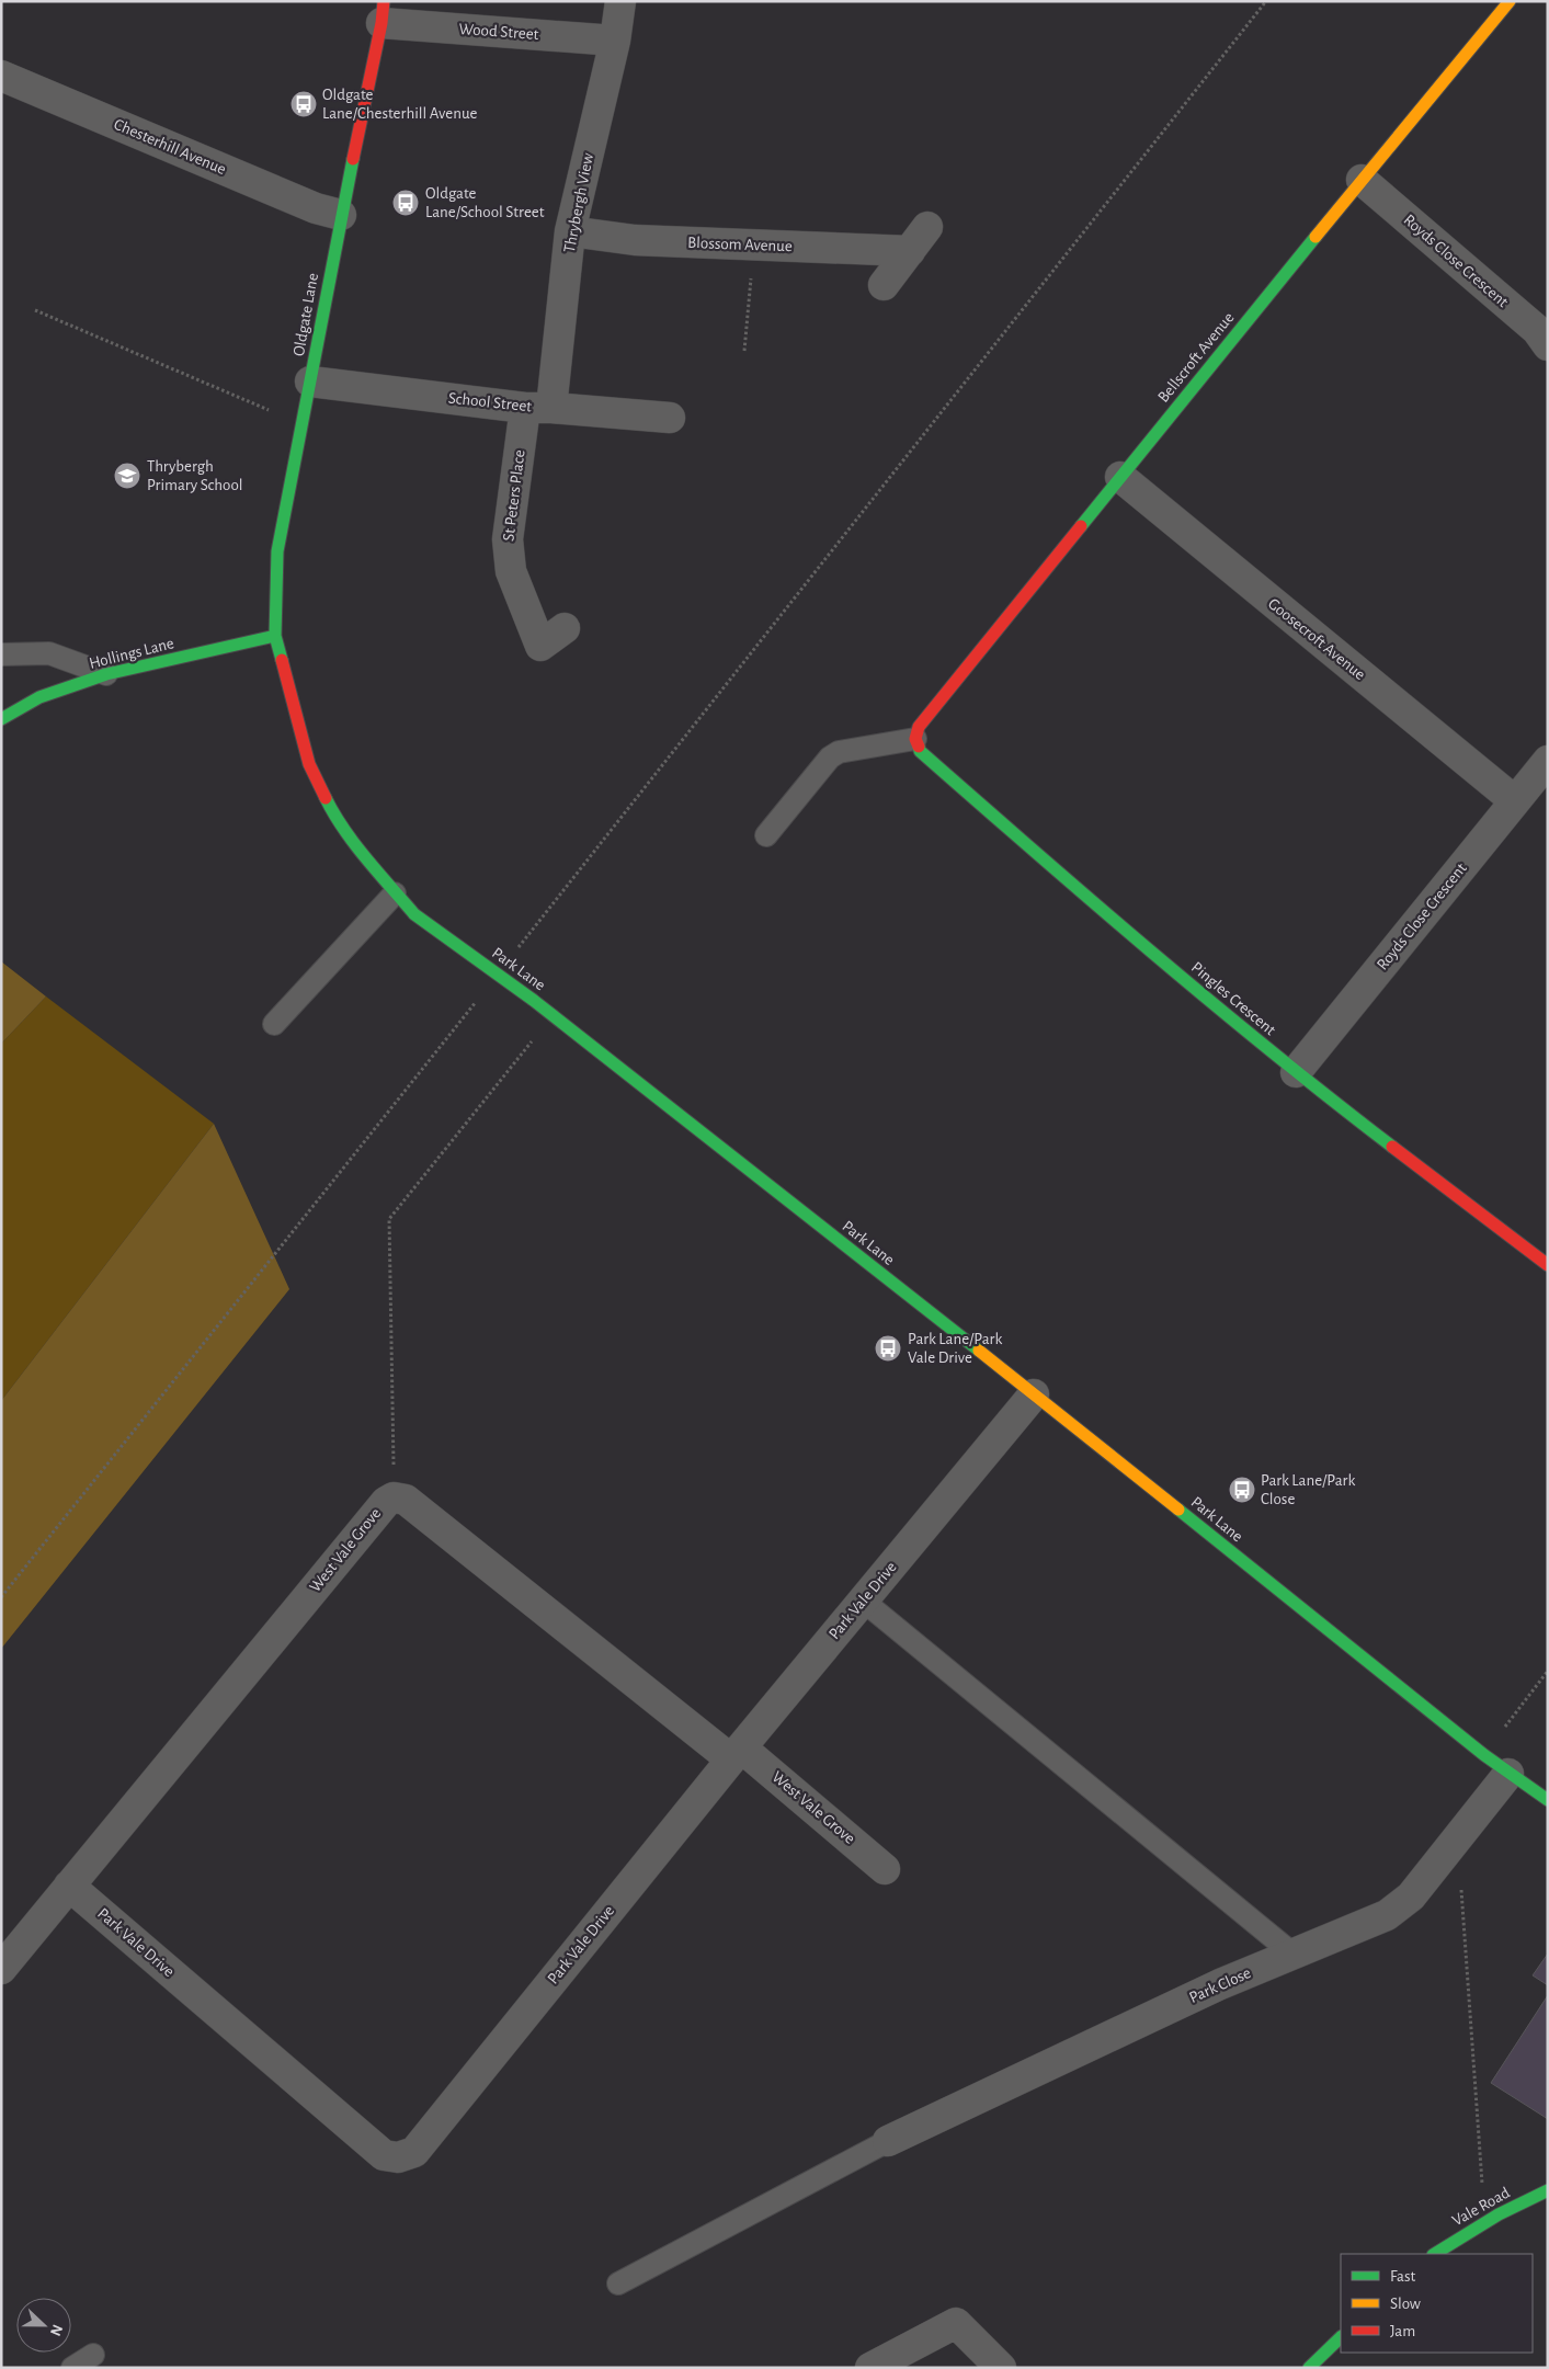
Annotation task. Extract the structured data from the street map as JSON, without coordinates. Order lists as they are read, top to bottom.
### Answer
{
  "streets": {
    "street": [
      "Wood Street",
      "Chesterhill Avenue",
      "Thrybergh View",
      "Blossom Avenue",
      "Royds Close Crescent",
      "Oldgate Lane",
      "Bellscroft Avenue",
      "School Street",
      "St Peters Place",
      "Goosecroft Avenue",
      "Hollings Lane",
      "Park Lane",
      "Pingles Crescent",
      "West Vale Grove",
      "Park Vale Drive",
      "Park Close",
      "Vale Road"
    ]
  },
  "crossings": [
    ["Wood Street", "Thrybergh View"],
    ["Wood Street", "Oldgate Lane"],
    ["Chesterhill Avenue", "Oldgate Lane"],
    ["Thrybergh View", "Blossom Avenue"],
    ["Thrybergh View", "School Street"],
    ["Thrybergh View", "St Peters Place"],
    ["Royds Close Crescent", "Bellscroft Avenue"],
    ["Royds Close Crescent", "Goosecroft Avenue"],
    ["Royds Close Crescent", "Pingles Crescent"],
    ["Oldgate Lane", "School Street"],
    ["Oldgate Lane", "Hollings Lane"],
    ["Oldgate Lane", "Park Lane"],
    ["Bellscroft Avenue", "Goosecroft Avenue"],
    ["Bellscroft Avenue", "Pingles Crescent"],
    ["School Street", "St Peters Place"],
    ["Hollings Lane", "Park Lane"],
    ["Park Lane", "Park Vale Drive"],
    ["Park Lane", "Park Close"],
    ["West Vale Grove", "Park Vale Drive"]
  ],
  "places": {
    "bus stop": [
      "Oldgate Lane/Chesterhill Avenue",
      "Oldgate Lane/School Street",
      "Park Lane/Park Vale Drive",
      "Park Lane/Park Close"
    ],
    "school or university": ["Thrybergh Primary School"]
  },
  "legend": ["Fast", "Slow", "Jam"],
  "north": "right"
}
